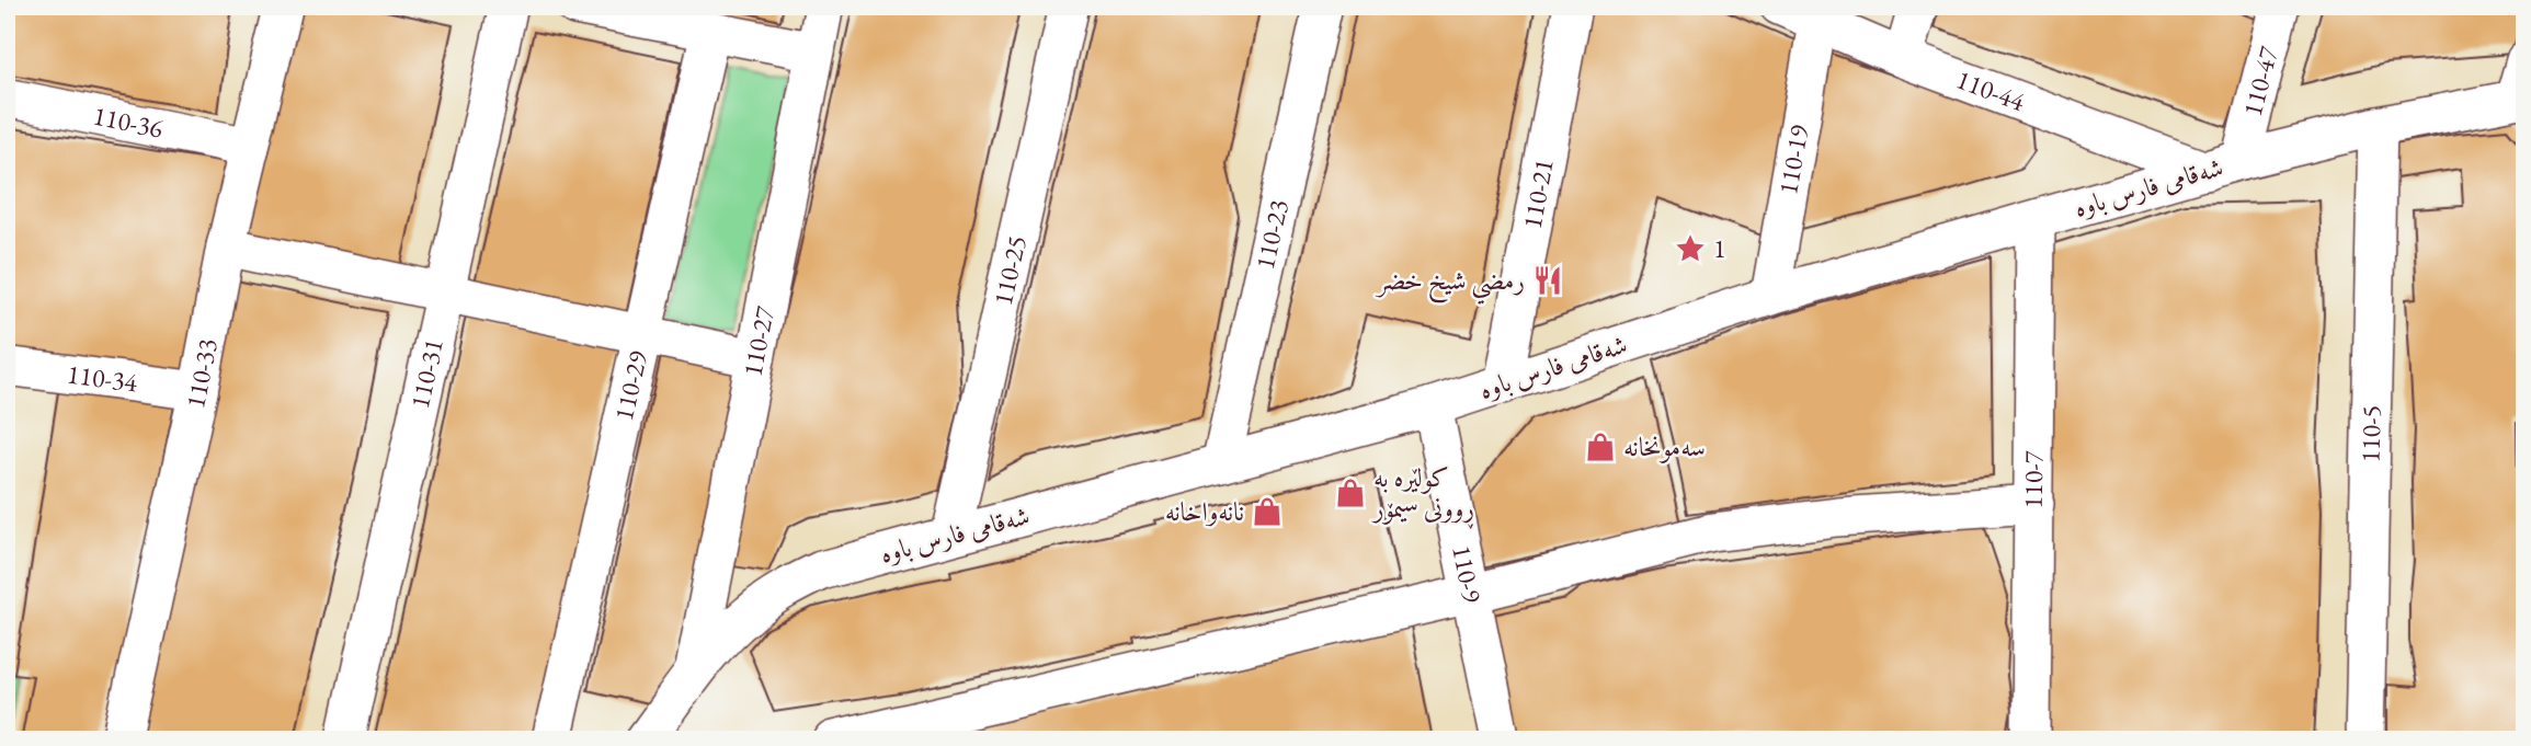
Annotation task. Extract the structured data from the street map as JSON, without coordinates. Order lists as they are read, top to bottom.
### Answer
{
  "streets": {
    "street": [
      "110-47",
      "110-44",
      "110-36",
      "110-19",
      "شەقامی فارس باوە",
      "110-21",
      "110-23",
      "110-25",
      "110-27",
      "110-33",
      "110-31",
      "110-34",
      "110-29",
      "110-5",
      "110-7",
      "110-9"
    ]
  },
  "crossings": [
    ["110-47", "110-44"],
    ["110-47", "شەقامی فارس باوە"],
    ["110-44", "110-19"],
    ["110-44", "شەقامی فارس باوە"],
    ["110-36", "110-33"],
    ["110-19", "شەقامی فارس باوە"],
    ["شەقامی فارس باوە", "110-21"],
    ["شەقامی فارس باوە", "110-23"],
    ["شەقامی فارس باوە", "110-25"],
    ["شەقامی فارس باوە", "110-27"],
    ["شەقامی فارس باوە", "110-5"],
    ["شەقامی فارس باوە", "110-7"],
    ["شەقامی فارس باوە", "110-9"],
    ["110-33", "110-34"]
  ],
  "places": {
    "place": ["1"],
    "restaurant": ["رمضي شيخ خضر"],
    "shop": ["سەمونخانە", "کولێرە بە ڕوونی سیمۆر", "نانەواخانە"]
  }
}
